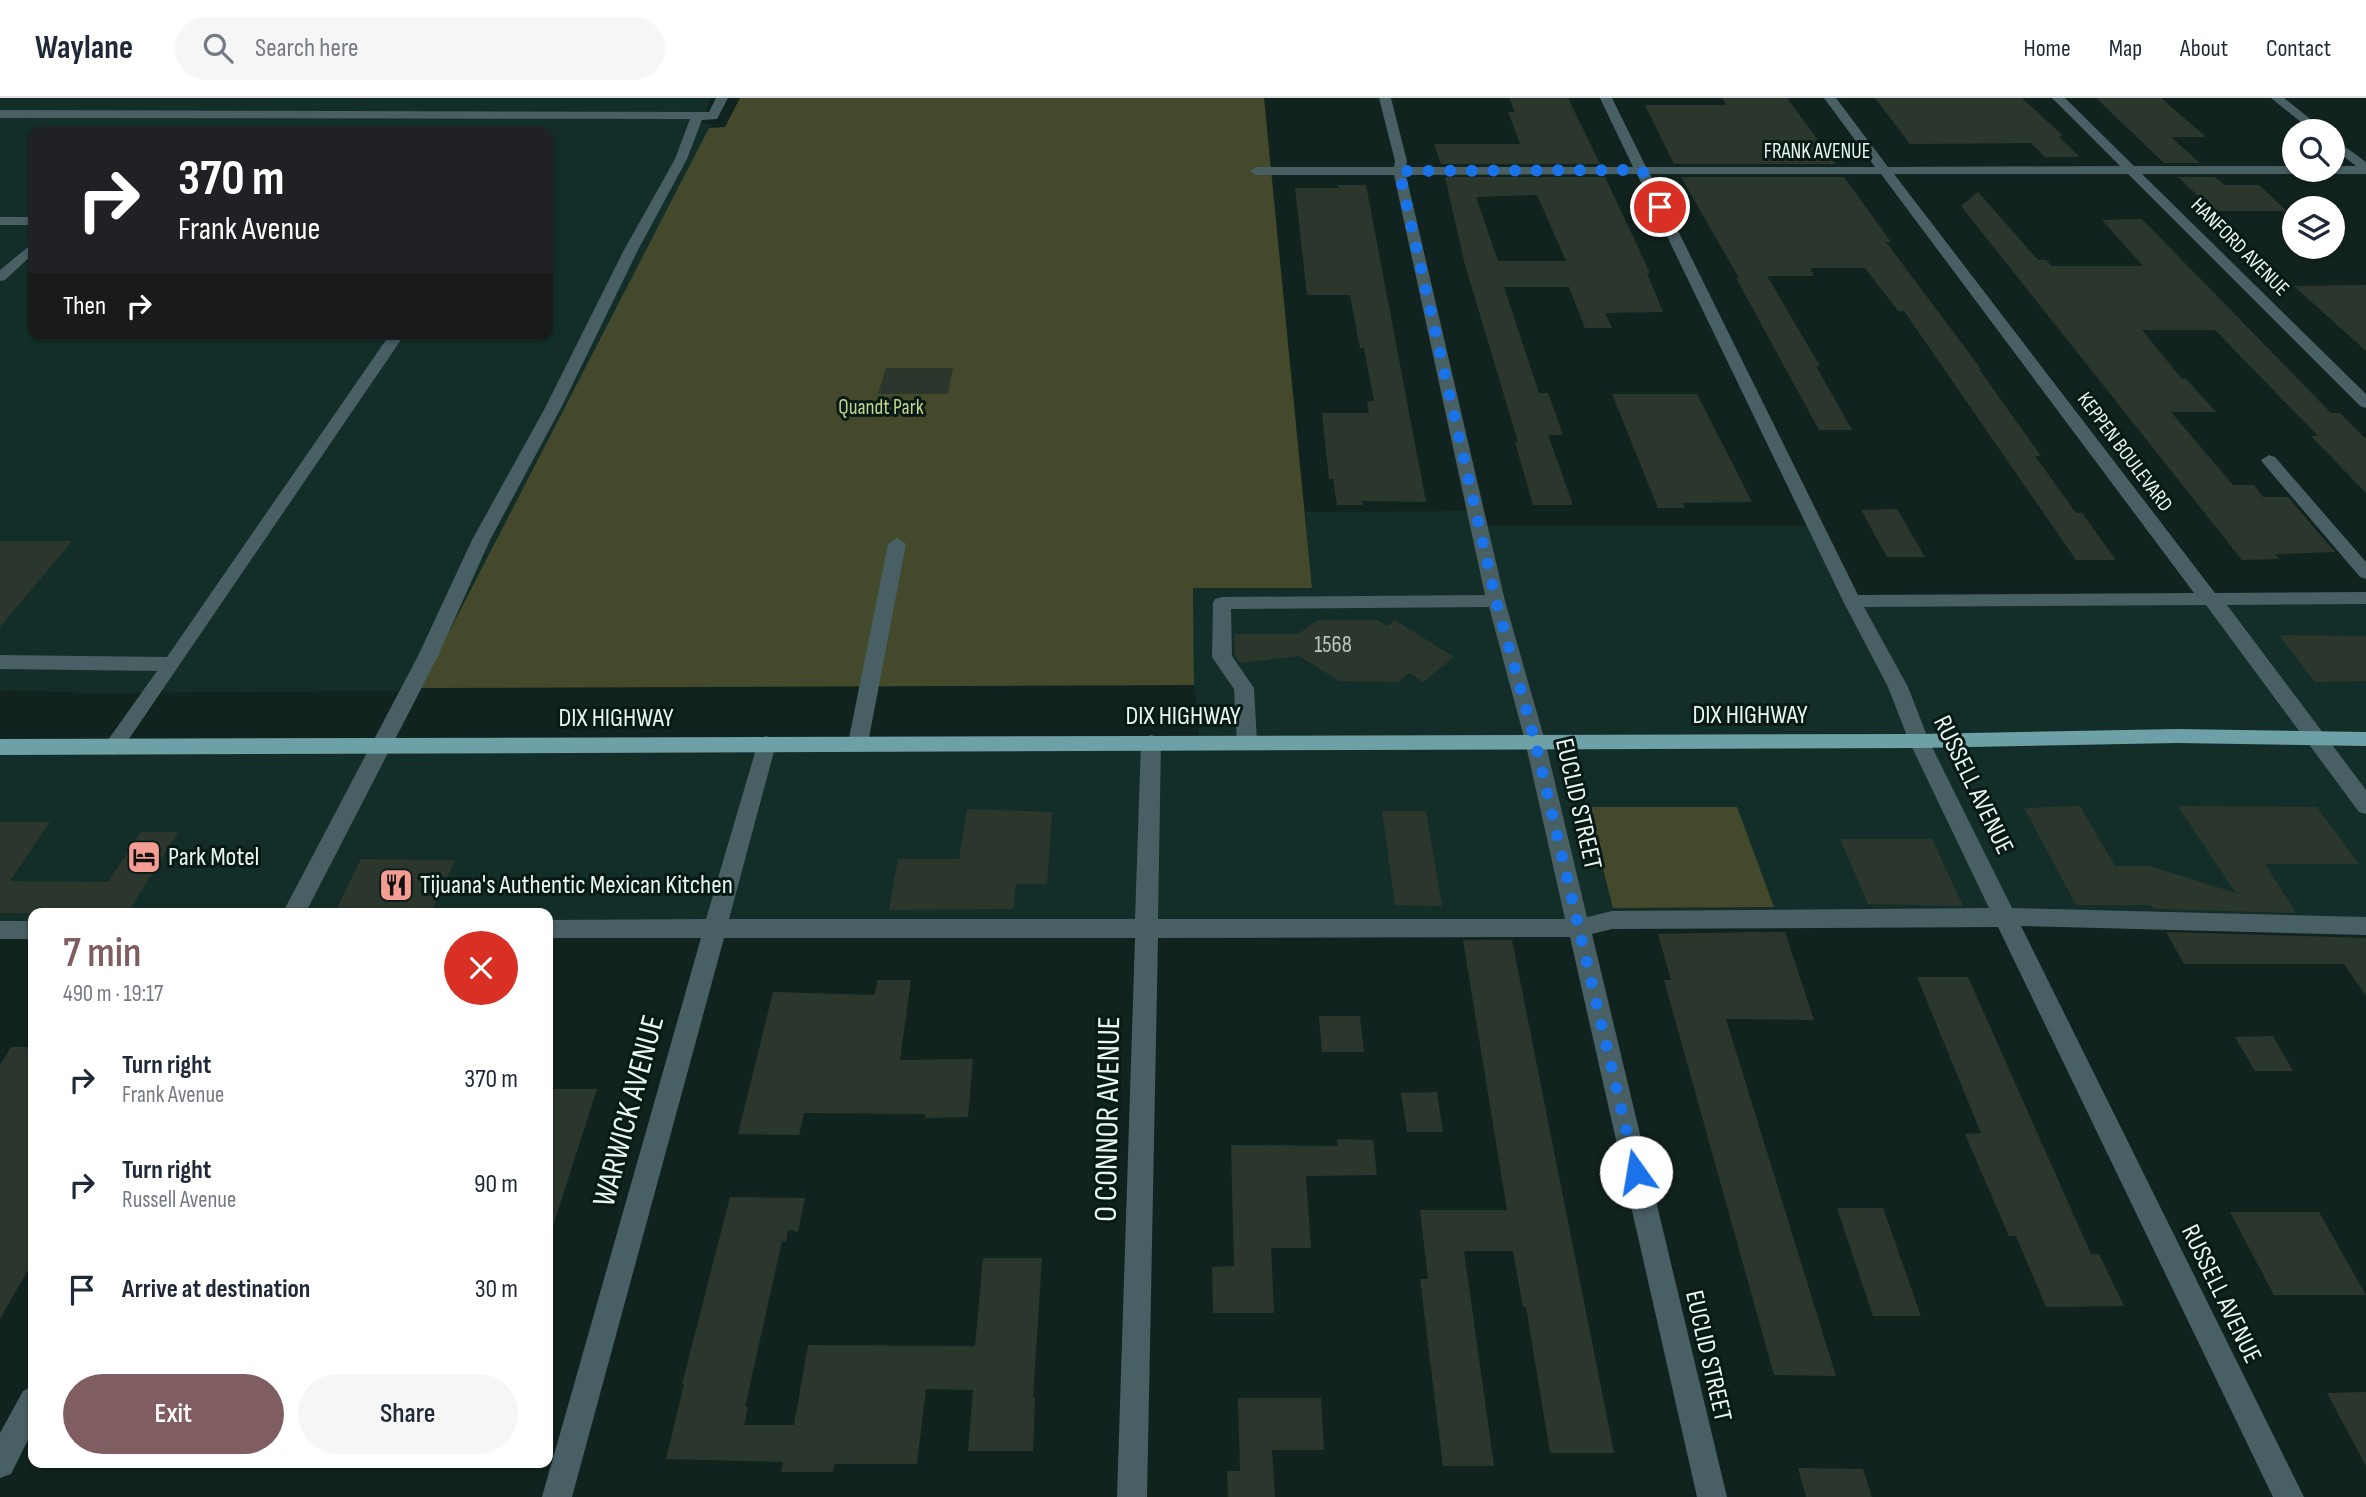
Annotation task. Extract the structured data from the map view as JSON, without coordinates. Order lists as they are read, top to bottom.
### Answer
{
  "streets": {
    "main road": ["DIX HIGHWAY"],
    "street": [
      "FRANK AVENUE",
      "HANFORD AVENUE",
      "KEPPEN BOULEVARD",
      "RUSSELL AVENUE",
      "EUCLID STREET",
      "WARWICK AVENUE",
      "O CONNOR AVENUE"
    ]
  },
  "crossings": [
    ["FRANK AVENUE", "HANFORD AVENUE"],
    ["FRANK AVENUE", "KEPPEN BOULEVARD"],
    ["FRANK AVENUE", "RUSSELL AVENUE"],
    ["FRANK AVENUE", "EUCLID STREET"],
    ["KEPPEN BOULEVARD", "DIX HIGHWAY"],
    ["DIX HIGHWAY", "RUSSELL AVENUE"],
    ["DIX HIGHWAY", "EUCLID STREET"],
    ["DIX HIGHWAY", "WARWICK AVENUE"],
    ["DIX HIGHWAY", "O CONNOR AVENUE"]
  ],
  "parks": ["Quandt Park"],
  "places": {
    "hotel": ["Park Motel"],
    "restaurant": ["Tijuana's Authentic Mexican Kitchen"]
  },
  "house_numbers": ["1568"],
  "page": {
    "header": "Waylane",
    "search": "Search here",
    "nav": [
      "Home",
      "Map",
      "About",
      "Contact"
    ],
    "turn": ["370 m", "Frank Avenue"],
    "then": "Then",
    "heading": ["7 min", "490 m · 19:17"],
    "list": [
      {
        "name": "Turn right",
        "note": "Frank Avenue",
        "value": "370 m"
      },
      {
        "name": "Turn right",
        "note": "Russell Avenue",
        "value": "90 m"
      },
      {
        "name": "Arrive at destination",
        "value": "30 m"
      }
    ],
    "buttons": ["Exit", "Share"]
  }
}
